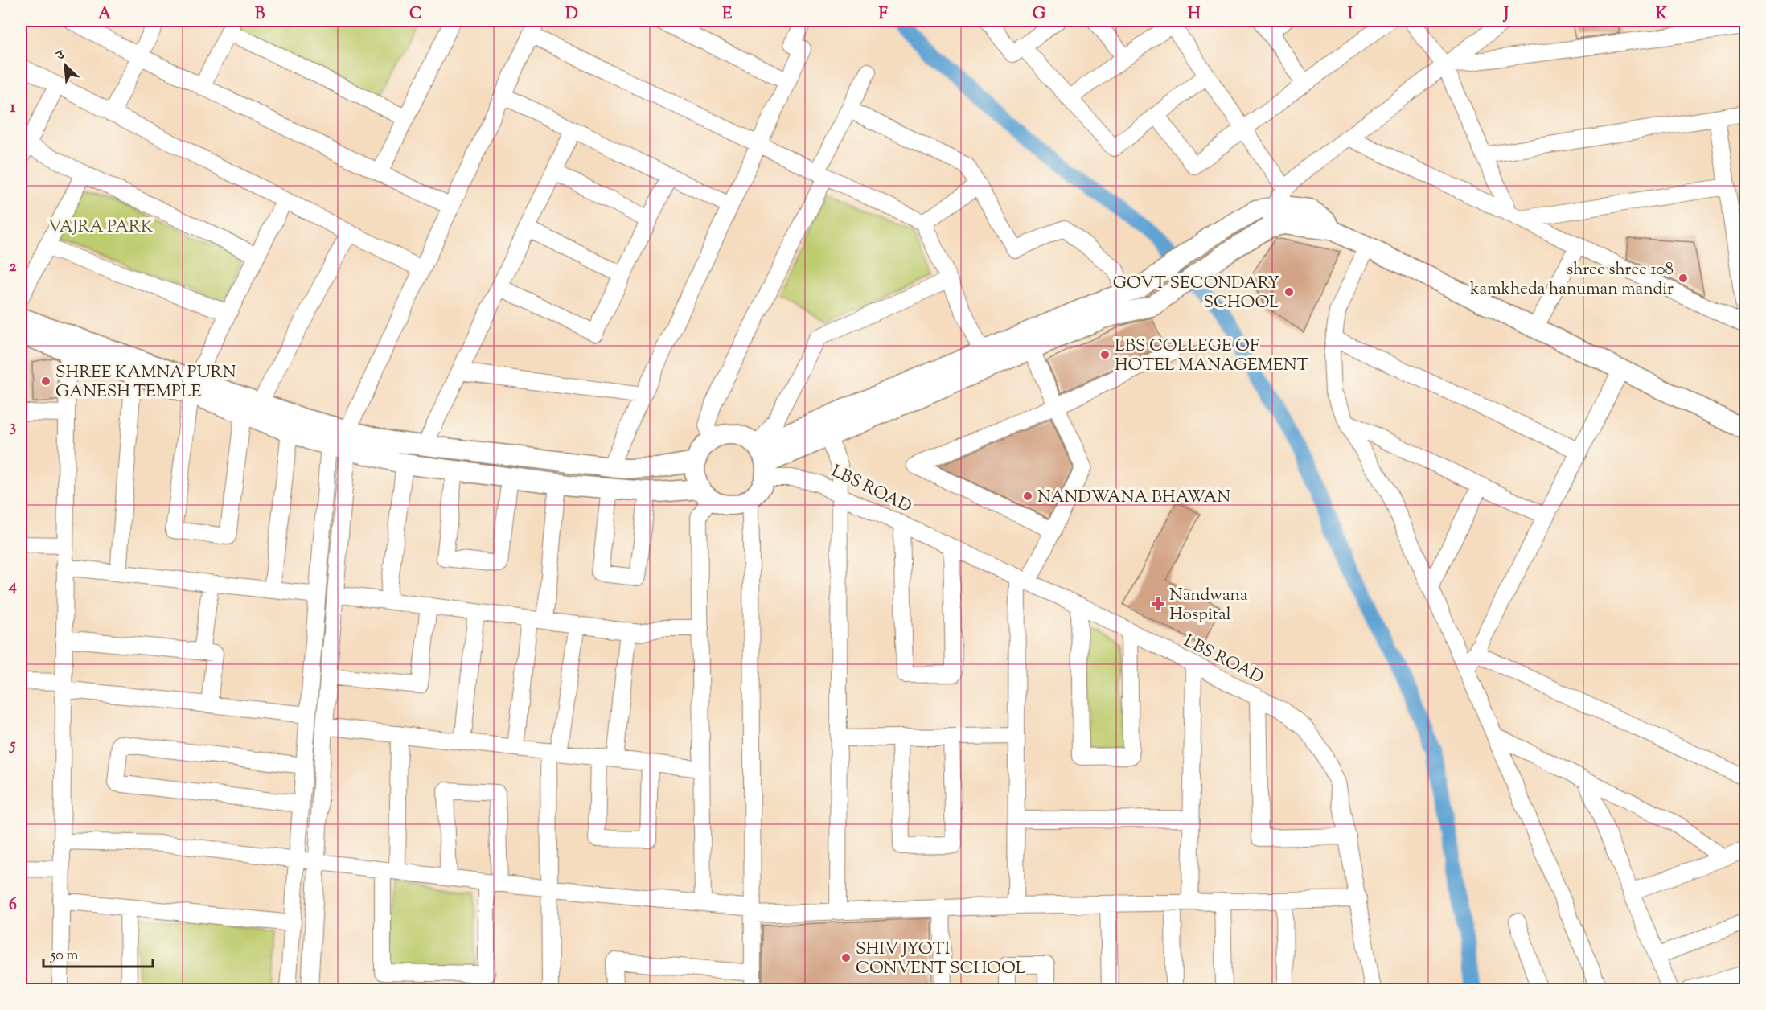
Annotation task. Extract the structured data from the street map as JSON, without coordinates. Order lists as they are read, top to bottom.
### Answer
{
  "streets": {
    "street": ["LBS ROAD"]
  },
  "parks": ["VAJRA PARK"],
  "places": {
    "other": [
      "shree shree 108 kamkheda hanuman mandir",
      "GOVT SECONDARY SCHOOL",
      "LBS COLLEGE OF HOTEL MANAGEMENT",
      "SHREE KAMNA PURN GANESH TEMPLE",
      "NANDWANA BHAWAN",
      "SHIV JYOTI CONVENT SCHOOL"
    ],
    "health": ["Nandwana Hospital"]
  },
  "scale_bar": "50 m",
  "north": "top left",
  "grid": {
    "columns": [
      "A",
      "B",
      "C",
      "D",
      "E",
      "F",
      "G",
      "H",
      "I",
      "J",
      "K"
    ],
    "rows": [
      "1",
      "2",
      "3",
      "4",
      "5",
      "6"
    ]
  }
}
